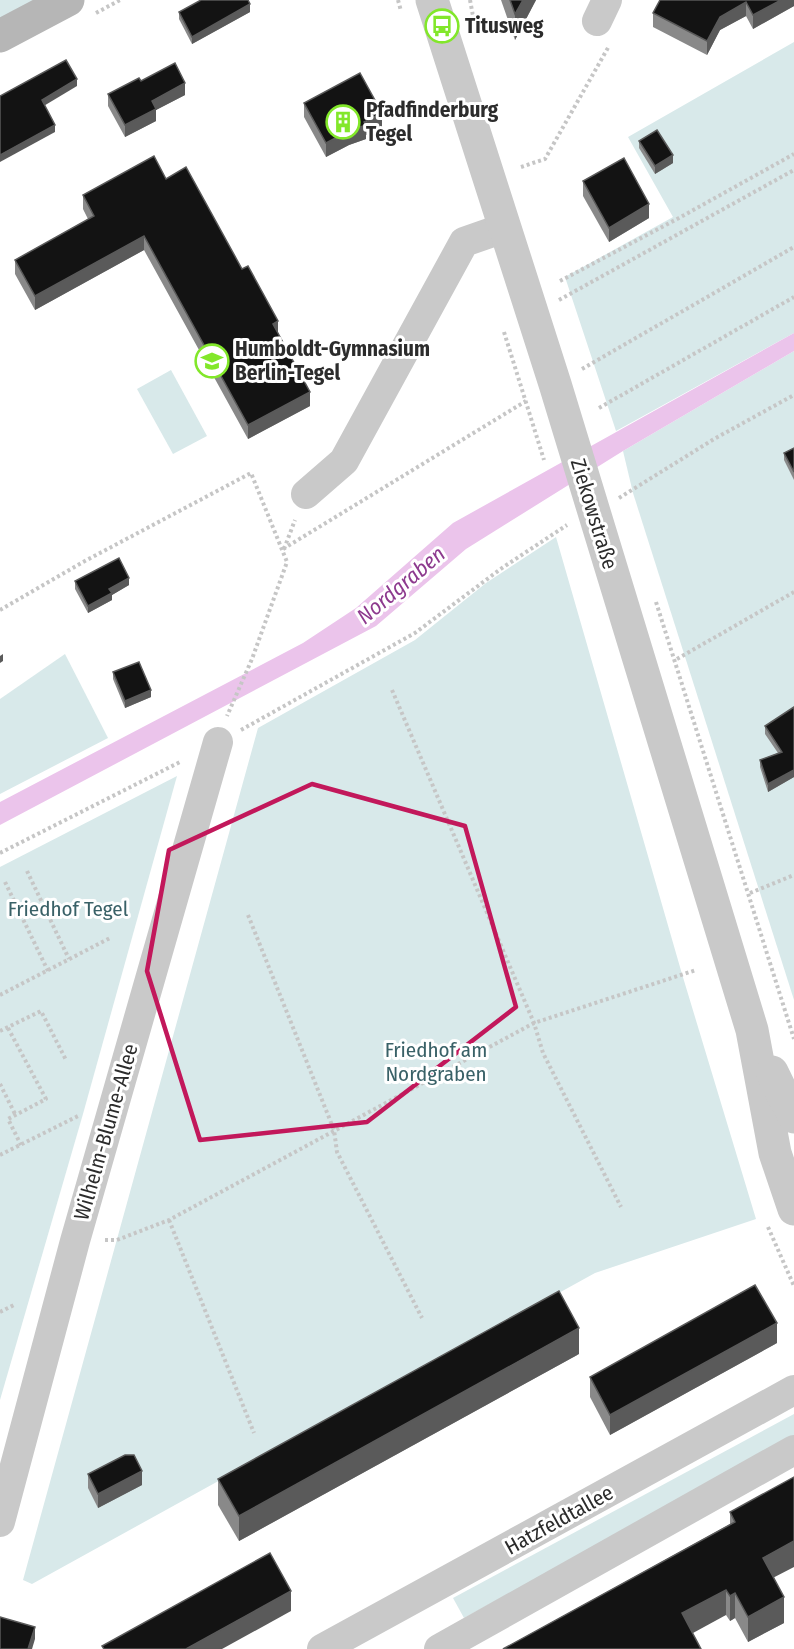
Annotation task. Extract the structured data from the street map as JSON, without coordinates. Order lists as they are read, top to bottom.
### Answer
{
  "streets": {
    "street": ["Ziekowstraße", "Wilhelm-Blume-Allee", "Hatzfeldtallee"]
  },
  "water": ["Nordgraben"],
  "parks": ["Friedhof Tegel", "Friedhof am Nordgraben"],
  "places": {
    "bus stop": ["Titusweg"],
    "building": ["Pfadfinderburg Tegel"],
    "school or university": ["Humboldt-Gymnasium Berlin-Tegel"]
  }
}
